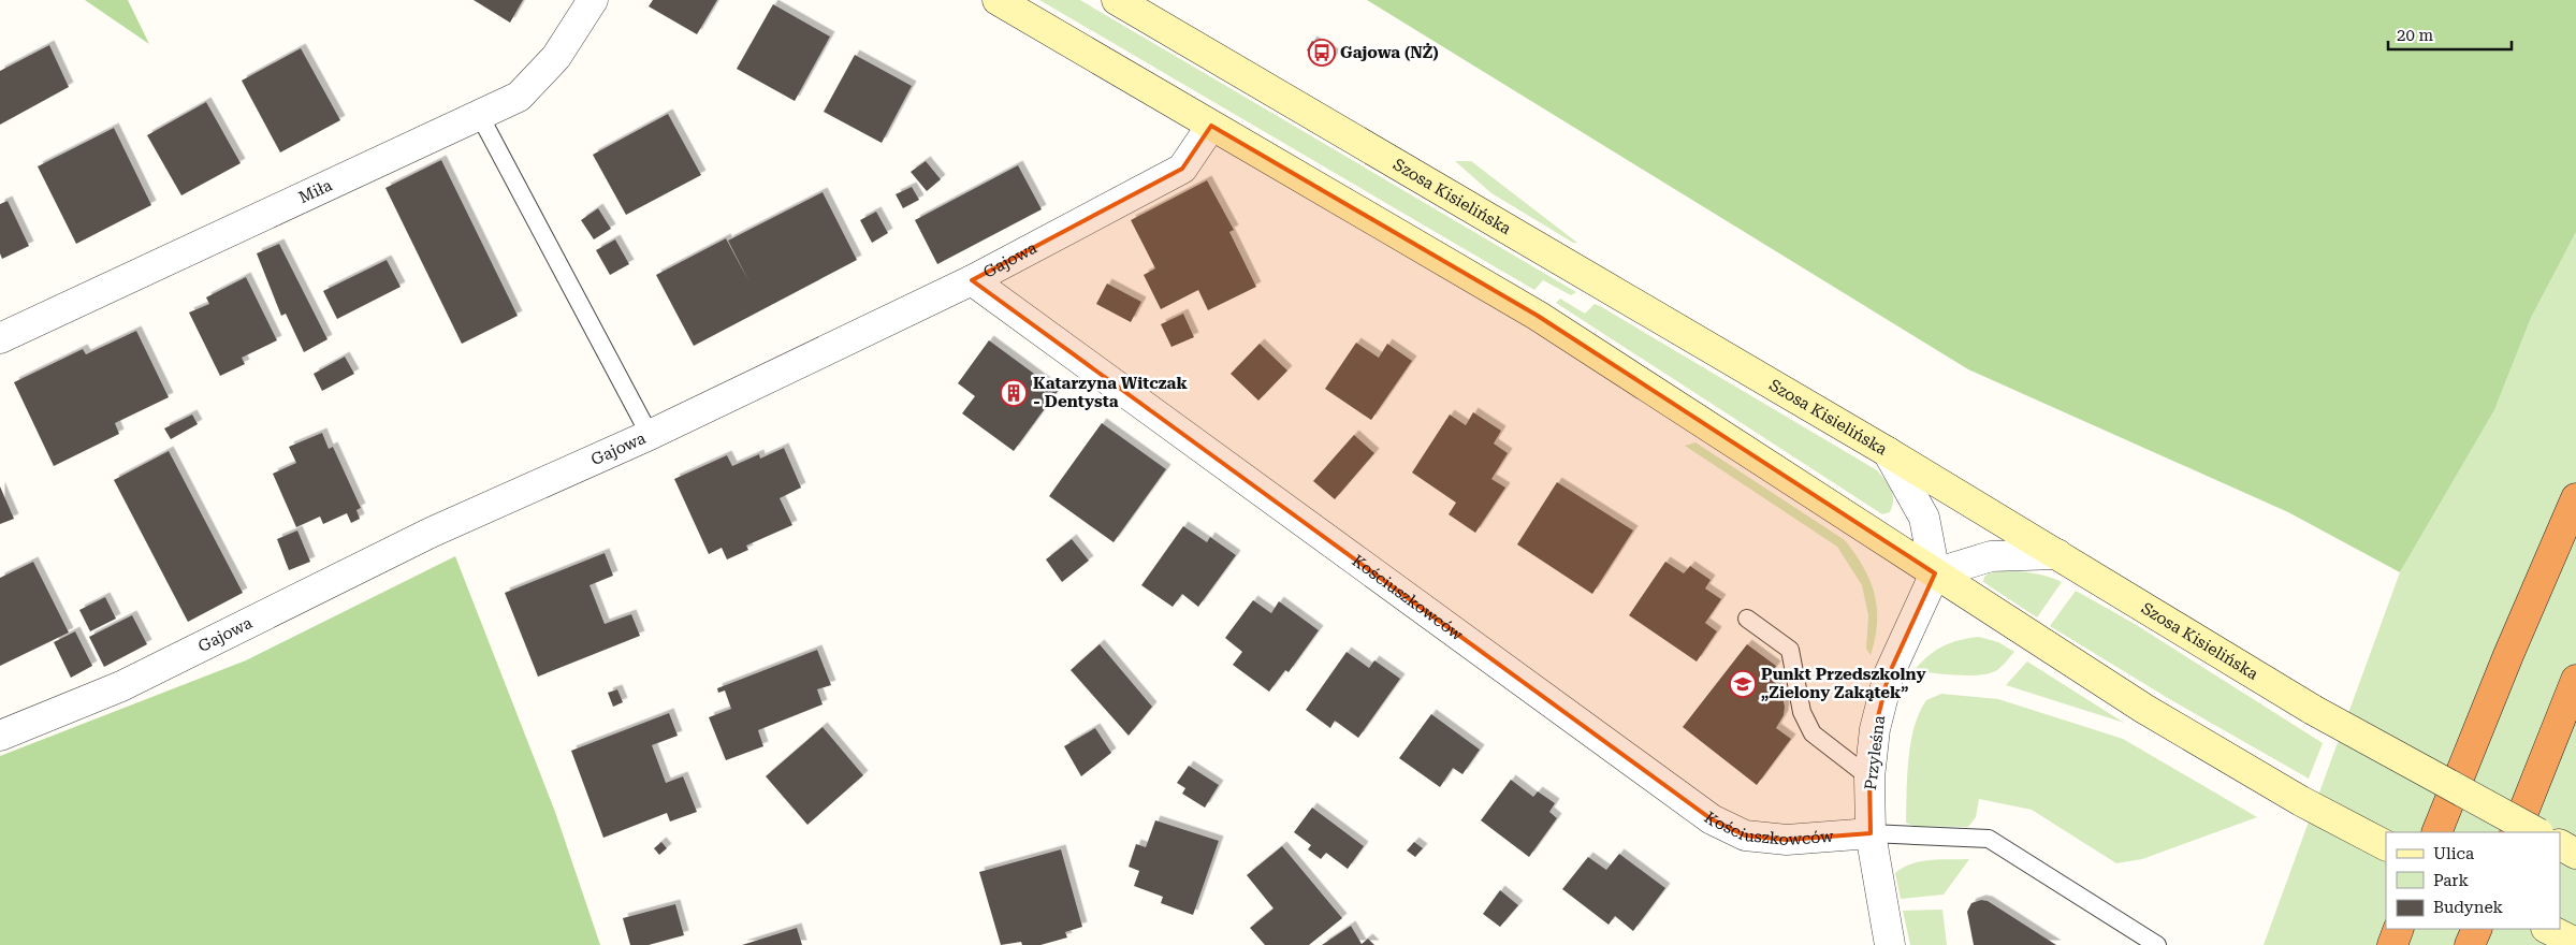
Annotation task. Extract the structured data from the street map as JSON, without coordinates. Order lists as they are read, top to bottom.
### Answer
{
  "streets": {
    "street": [
      "Miła",
      "Szosa Kisielińska",
      "Gajowa",
      "Kościuszkowców",
      "Przyleśna"
    ]
  },
  "crossings": [
    ["Gajowa", "Kościuszkowców"],
    ["Kościuszkowców", "Przyleśna"]
  ],
  "places": {
    "bus stop": ["Gajowa (NŻ)"],
    "building": ["Katarzyna Witczak - Dentysta"],
    "school or university": ["Punkt Przedszkolny „Zielony Zakątek”"]
  },
  "legend": ["Ulica", "Park", "Budynek"],
  "scale_bar": "20 m"
}
